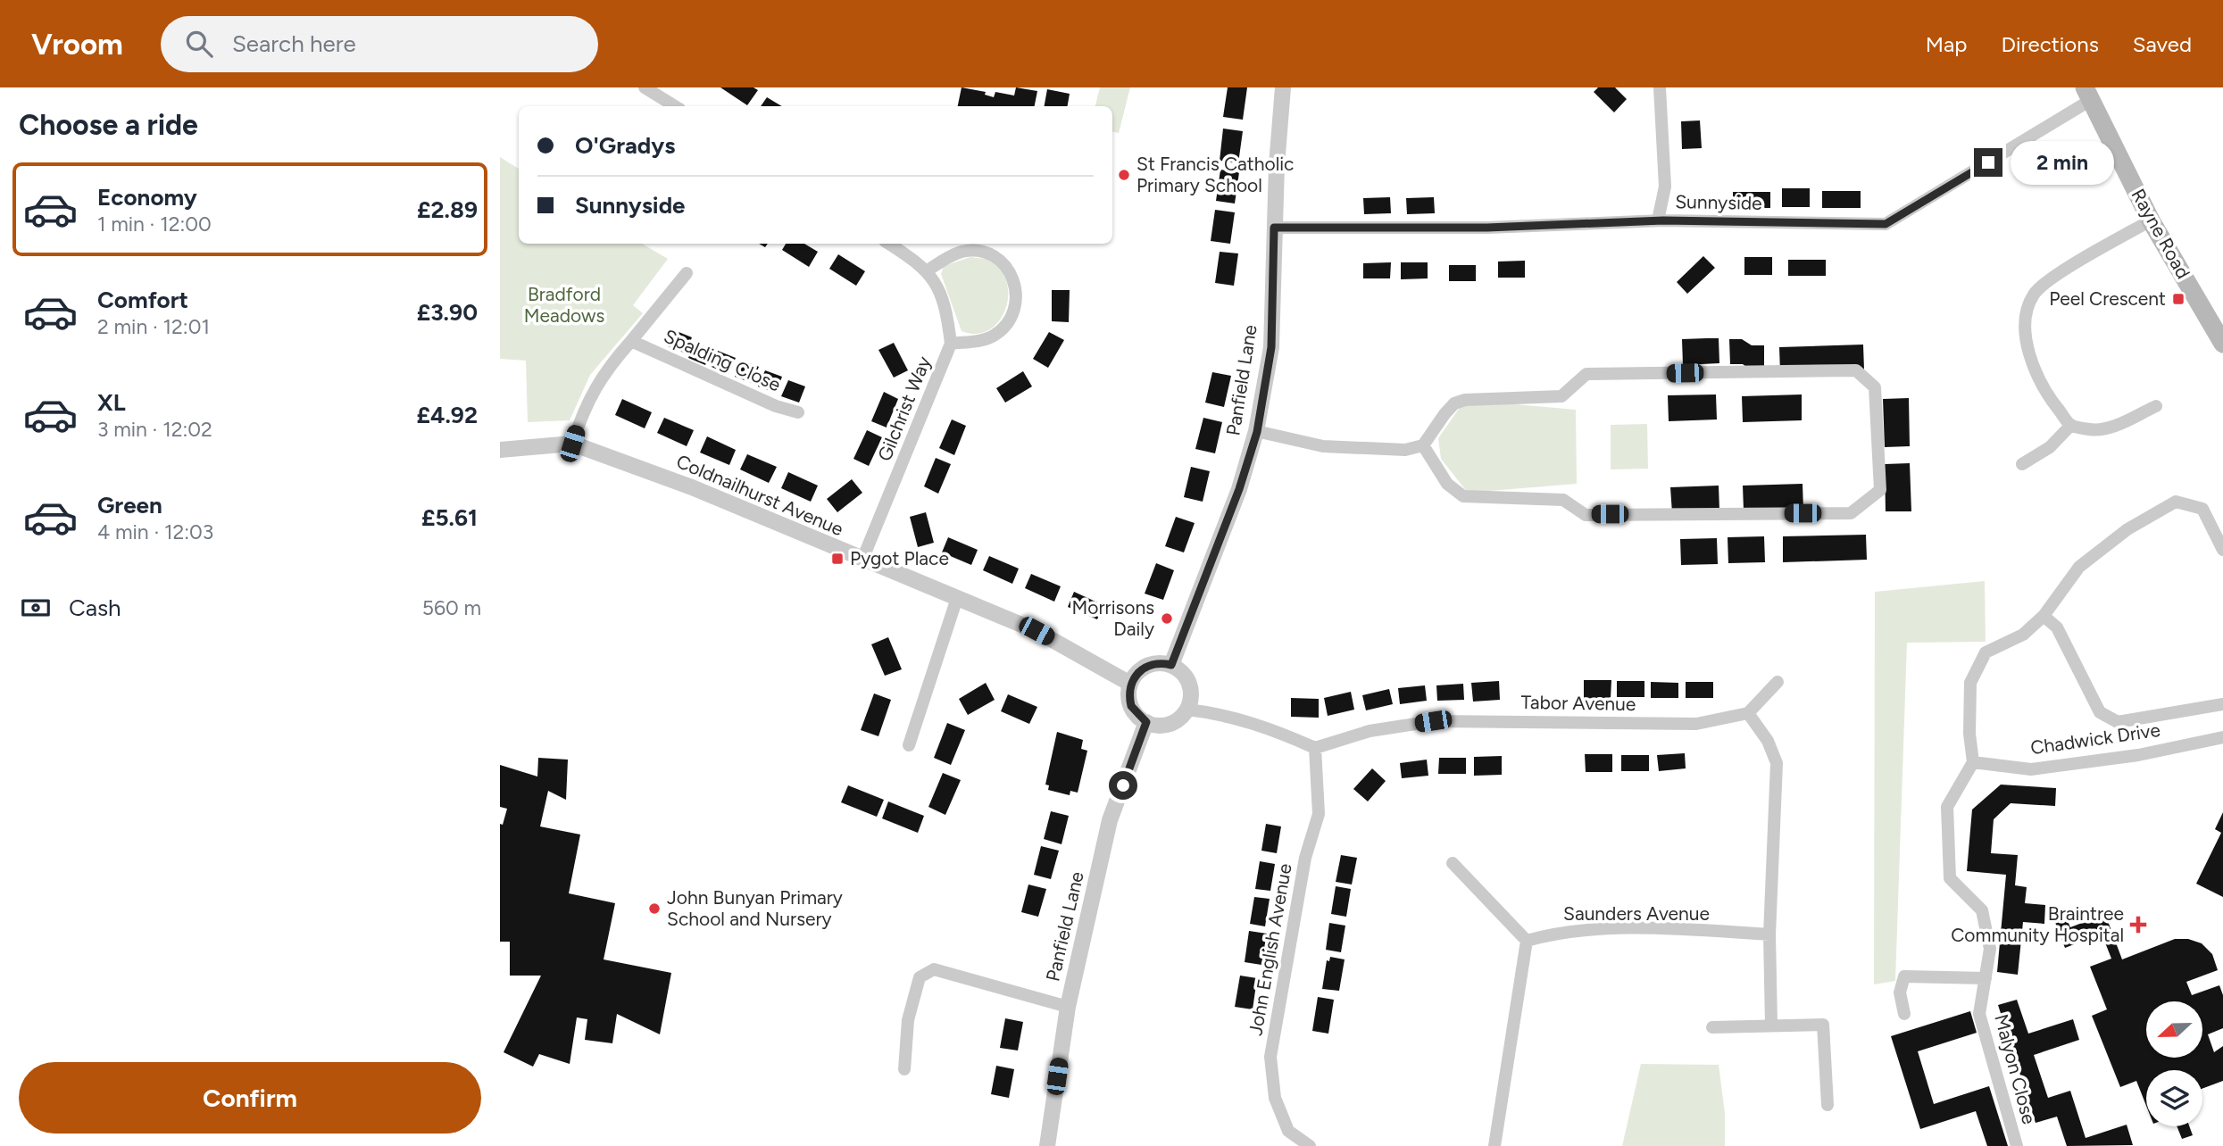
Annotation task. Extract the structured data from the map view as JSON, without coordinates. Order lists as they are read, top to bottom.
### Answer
{
  "streets": {
    "main road": ["Rayne Road"],
    "street": [
      "Sunnyside",
      "Spalding Close",
      "Panfield Lane",
      "Gilchrist Way",
      "Coldnailhurst Avenue",
      "Tabor Avenue",
      "Chadwick Drive",
      "Saunders Avenue",
      "John English Avenue",
      "Malyon Close"
    ]
  },
  "crossings": [
    ["Sunnyside", "Rayne Road"],
    ["Sunnyside", "Panfield Lane"],
    ["Spalding Close", "Coldnailhurst Avenue"],
    ["Panfield Lane", "Coldnailhurst Avenue"],
    ["Gilchrist Way", "Coldnailhurst Avenue"],
    ["Tabor Avenue", "John English Avenue"],
    ["Chadwick Drive", "Malyon Close"]
  ],
  "parks": ["Bradford Meadows"],
  "places": {
    "other": ["St Francis Catholic Primary School", "Morrisons Daily", "John Bunyan Primary School and Nursery"],
    "transit": ["Peel Crescent", "Pygot Place"],
    "health": ["Braintree Community Hospital"]
  },
  "north": "left",
  "page": {
    "header": "Vroom",
    "search": "Search here",
    "nav": ["Map", "Directions", "Saved"],
    "heading": "Choose a ride",
    "banner": ["O'Gradys", "Sunnyside"],
    "bubble": "2 min",
    "list": [
      {
        "name": "Economy",
        "note": "1 min · 12:00",
        "value": "£2.89"
      },
      {
        "name": "Comfort",
        "note": "2 min · 12:01",
        "value": "£3.90"
      },
      {
        "name": "XL",
        "note": "3 min · 12:02",
        "value": "£4.92"
      },
      {
        "name": "Green",
        "note": "4 min · 12:03",
        "value": "£5.61"
      }
    ],
    "pay": ["Cash", "560 m"],
    "buttons": "Confirm"
  }
}
